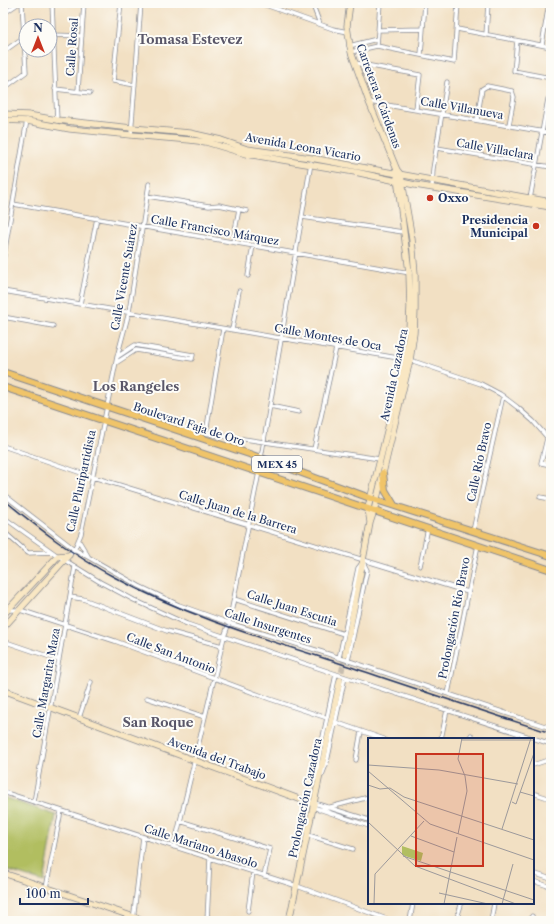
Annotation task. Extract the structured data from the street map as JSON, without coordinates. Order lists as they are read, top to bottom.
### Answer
{
  "streets": {
    "main road": ["Boulevard Faja de Oro", "MEX 45"],
    "street": [
      "Calle Rosal",
      "Carretera a Cárdenas",
      "Calle Villanueva",
      "Avenida Leona Vicario",
      "Calle Villaclara",
      "Calle Francisco Márquez",
      "Calle Vicente Suárez",
      "Calle Montes de Oca",
      "Avenida Cazadora",
      "Calle Río Bravo",
      "Calle Pluripartidista",
      "Calle Juan de la Barrera",
      "Calle Juan Escutia",
      "Prolongación Río Bravo",
      "Calle Insurgentes",
      "Calle San Antonio",
      "Calle Margarita Maza",
      "Avenida del Trabajo",
      "Prolongación Cazadora",
      "Calle Mariano Abasolo"
    ]
  },
  "crossings": [
    ["Carretera a Cárdenas", "Calle Villanueva"],
    ["Carretera a Cárdenas", "Avenida Leona Vicario"],
    ["Carretera a Cárdenas", "Avenida Cazadora"],
    ["Avenida Leona Vicario", "Avenida Cazadora"],
    ["Calle Francisco Márquez", "Calle Vicente Suárez"],
    ["Calle Francisco Márquez", "Avenida Cazadora"],
    ["Calle Vicente Suárez", "Calle Montes de Oca"],
    ["Calle Vicente Suárez", "Boulevard Faja de Oro"],
    ["Calle Vicente Suárez", "Calle Pluripartidista"],
    ["Calle Montes de Oca", "Avenida Cazadora"],
    ["Calle Montes de Oca", "Calle Río Bravo"],
    ["Avenida Cazadora", "Boulevard Faja de Oro"],
    ["Boulevard Faja de Oro", "Calle Río Bravo"],
    ["Boulevard Faja de Oro", "MEX 45"],
    ["Boulevard Faja de Oro", "Calle Pluripartidista"],
    ["Boulevard Faja de Oro", "Calle Juan Escutia"],
    ["MEX 45", "Calle Pluripartidista"],
    ["MEX 45", "Calle Juan Escutia"],
    ["MEX 45", "Prolongación Río Bravo"],
    ["Calle Pluripartidista", "Calle Juan de la Barrera"],
    ["Calle Pluripartidista", "Calle Insurgentes"],
    ["Calle Pluripartidista", "Calle San Antonio"],
    ["Calle Juan de la Barrera", "Calle Juan Escutia"],
    ["Calle Juan de la Barrera", "Prolongación Río Bravo"],
    ["Calle Juan Escutia", "Calle Insurgentes"],
    ["Calle Juan Escutia", "Calle San Antonio"],
    ["Calle Juan Escutia", "Avenida del Trabajo"],
    ["Calle Juan Escutia", "Calle Mariano Abasolo"],
    ["Prolongación Río Bravo", "Calle Insurgentes"],
    ["Calle San Antonio", "Calle Margarita Maza"],
    ["Calle Margarita Maza", "Avenida del Trabajo"],
    ["Calle Margarita Maza", "Calle Mariano Abasolo"],
    ["Avenida del Trabajo", "Prolongación Cazadora"],
    ["Prolongación Cazadora", "Calle Mariano Abasolo"]
  ],
  "districts": ["Tomasa Estevez", "Los Rangeles", "San Roque"],
  "places": ["Oxxo", "Presidencia Municipal"],
  "scale_bar": "100 m",
  "north": "top"
}
